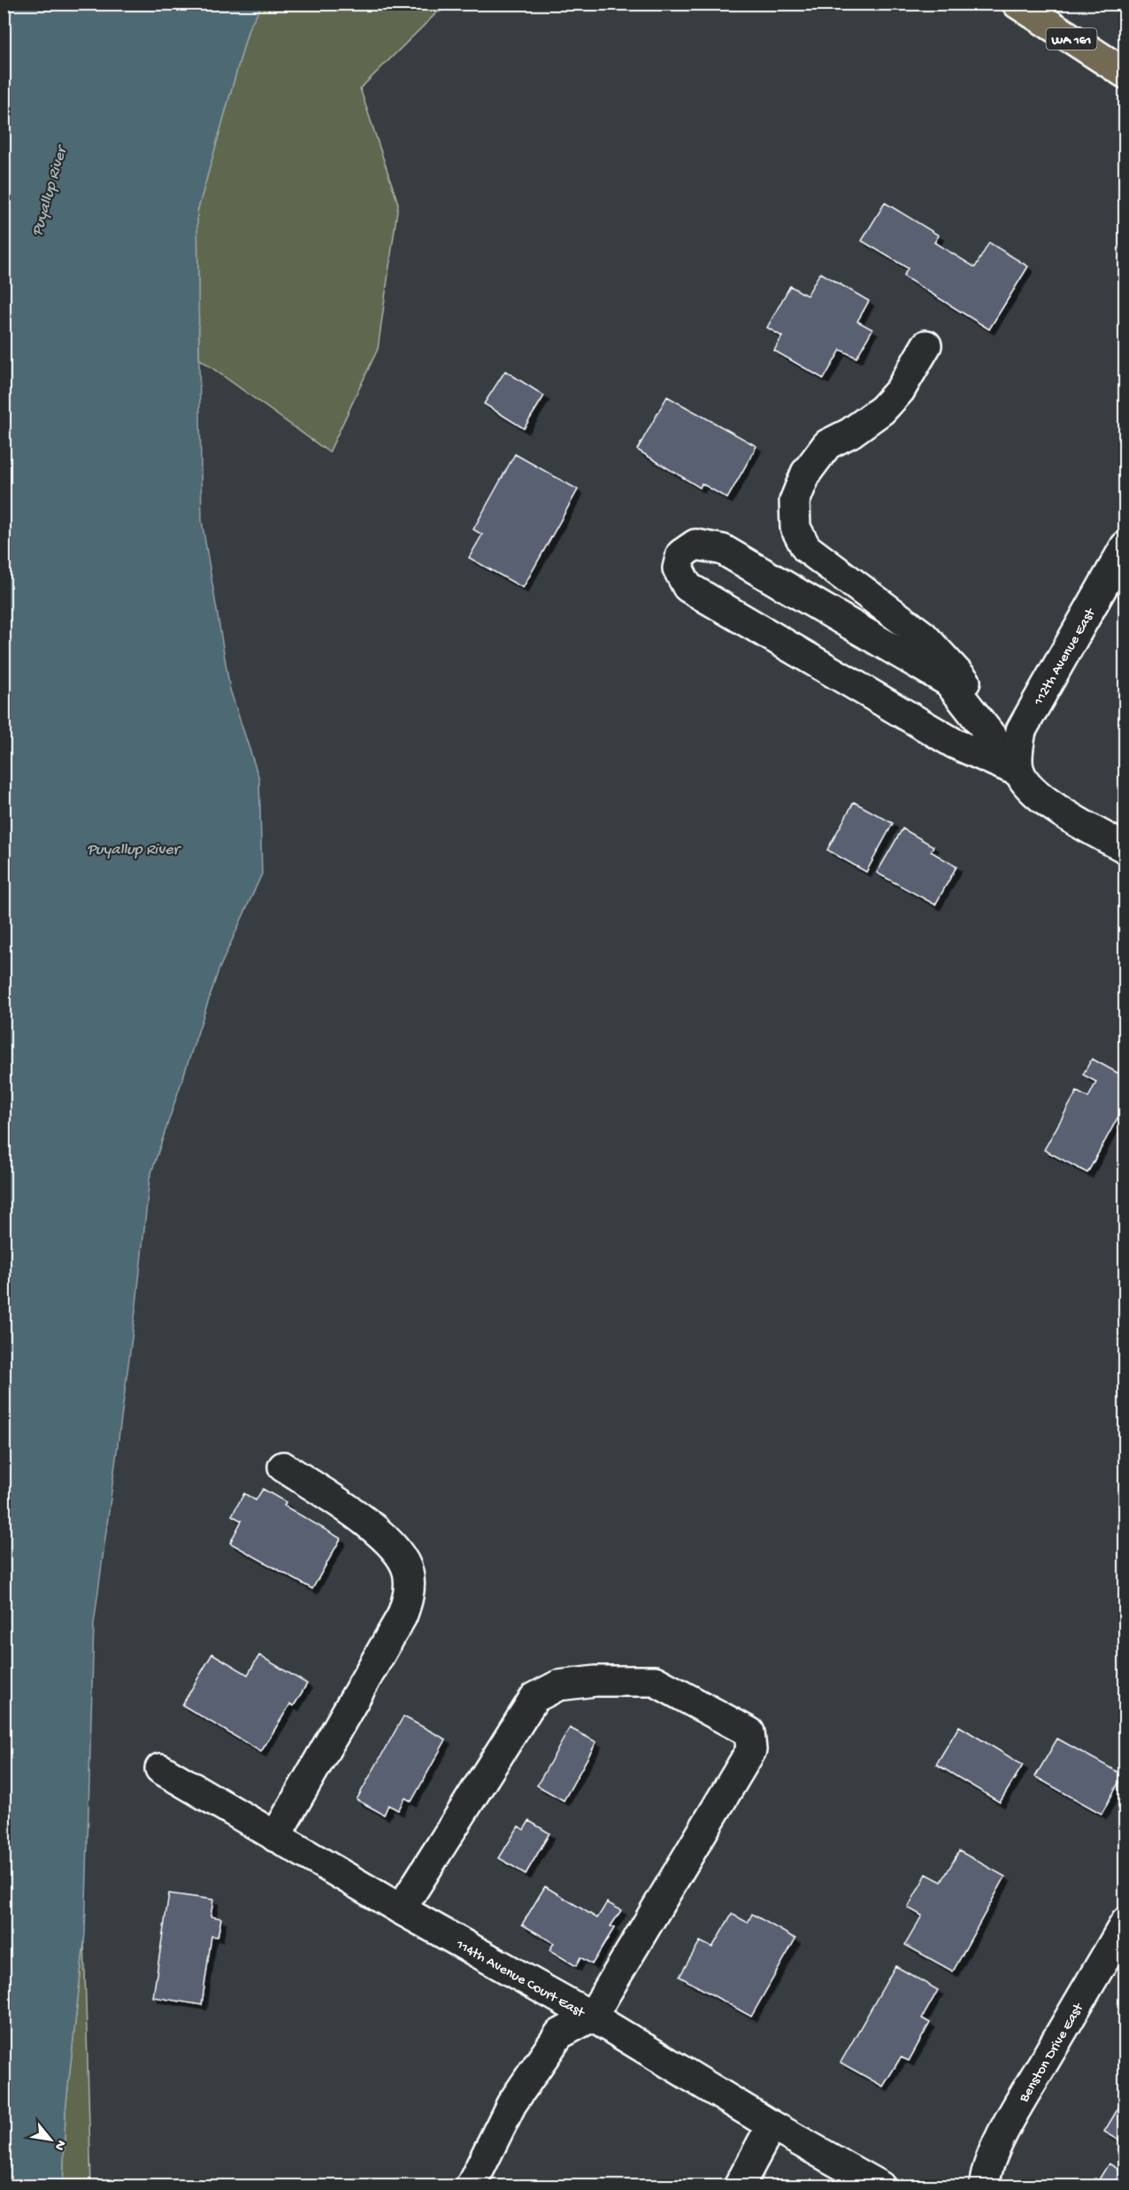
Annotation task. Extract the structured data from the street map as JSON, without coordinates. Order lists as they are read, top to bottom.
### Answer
{
  "streets": {
    "highway": ["WA 161"],
    "street": ["112th Avenue East", "114th Avenue Court East", "Benston Drive East"]
  },
  "water": ["Puyallup River"],
  "north": "bottom right"
}
